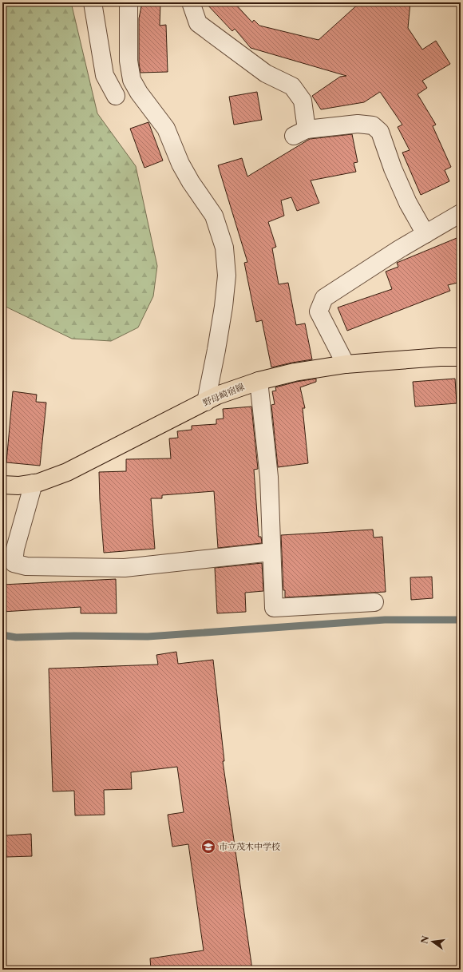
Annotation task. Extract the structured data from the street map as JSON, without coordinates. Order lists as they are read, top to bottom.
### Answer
{
  "streets": {
    "main road": ["野母崎宿線"]
  },
  "places": {
    "school or university": ["市立茂木中学校"]
  },
  "north": "left"
}
